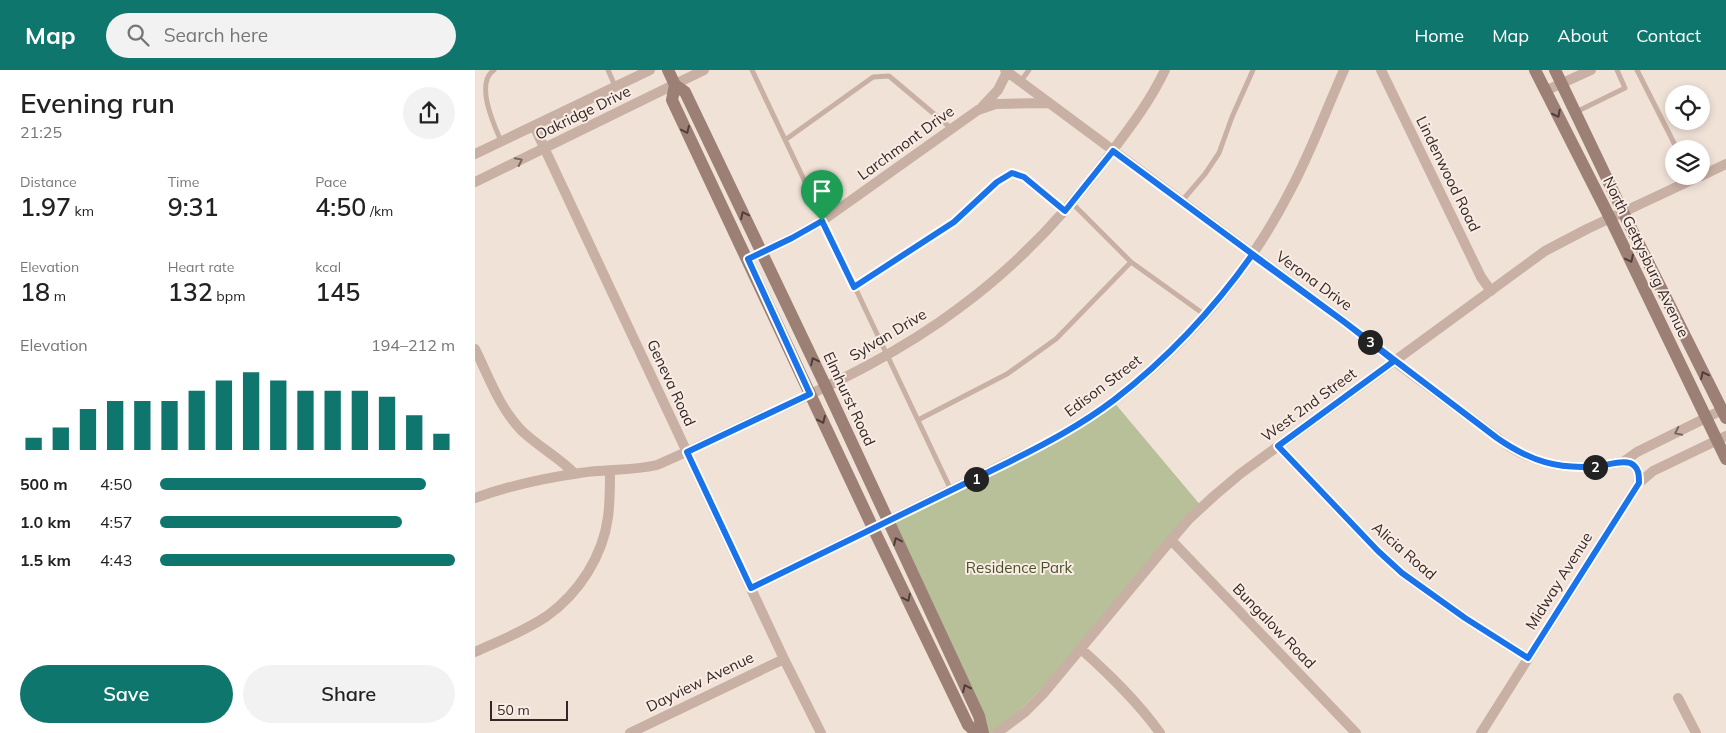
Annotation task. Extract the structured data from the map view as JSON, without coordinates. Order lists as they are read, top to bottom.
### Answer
{
  "streets": {
    "street": [
      "Oakridge Drive",
      "Larchmont Drive",
      "Lindenwood Road",
      "North Gettysburg Avenue",
      "Verona Drive",
      "Sylvan Drive",
      "Geneva Road",
      "Edison Street",
      "Elmhurst Road",
      "West 2nd Street",
      "Alicia Road",
      "Midway Avenue",
      "Bungalow Road",
      "Dayview Avenue"
    ]
  },
  "crossings": [
    ["Oakridge Drive", "Geneva Road"],
    ["Oakridge Drive", "Elmhurst Road"],
    ["Larchmont Drive", "Verona Drive"],
    ["Larchmont Drive", "Elmhurst Road"],
    ["Lindenwood Road", "West 2nd Street"],
    ["North Gettysburg Avenue", "Verona Drive"],
    ["North Gettysburg Avenue", "West 2nd Street"],
    ["Verona Drive", "Sylvan Drive"],
    ["Verona Drive", "Edison Street"],
    ["Verona Drive", "West 2nd Street"],
    ["Sylvan Drive", "Geneva Road"],
    ["Sylvan Drive", "Elmhurst Road"],
    ["Geneva Road", "Edison Street"],
    ["Geneva Road", "Dayview Avenue"],
    ["Edison Street", "Elmhurst Road"],
    ["West 2nd Street", "Alicia Road"],
    ["West 2nd Street", "Bungalow Road"],
    ["Alicia Road", "Midway Avenue"]
  ],
  "parks": ["Residence Park"],
  "scale_bar": "50 m",
  "page": {
    "header": "Map",
    "search": "Search here",
    "nav": [
      "Home",
      "Map",
      "About",
      "Contact"
    ],
    "heading": ["Evening run", "21:25"],
    "stats": [
      ["Distance", "1.97 km"],
      ["Time", "9:31"],
      ["Pace", "4:50 /km"],
      ["Elevation", "18 m"],
      ["Heart rate", "132 bpm"],
      ["kcal", "145"]
    ],
    "chart": ["Elevation", "194–212 m"],
    "pins": ["3", "2", "1"],
    "list": [
      {
        "name": "500 m",
        "note": "4:50"
      },
      {
        "name": "1.0 km",
        "note": "4:57"
      },
      {
        "name": "1.5 km",
        "note": "4:43"
      }
    ],
    "buttons": ["Save", "Share"],
    "scale": "50 m"
  }
}
